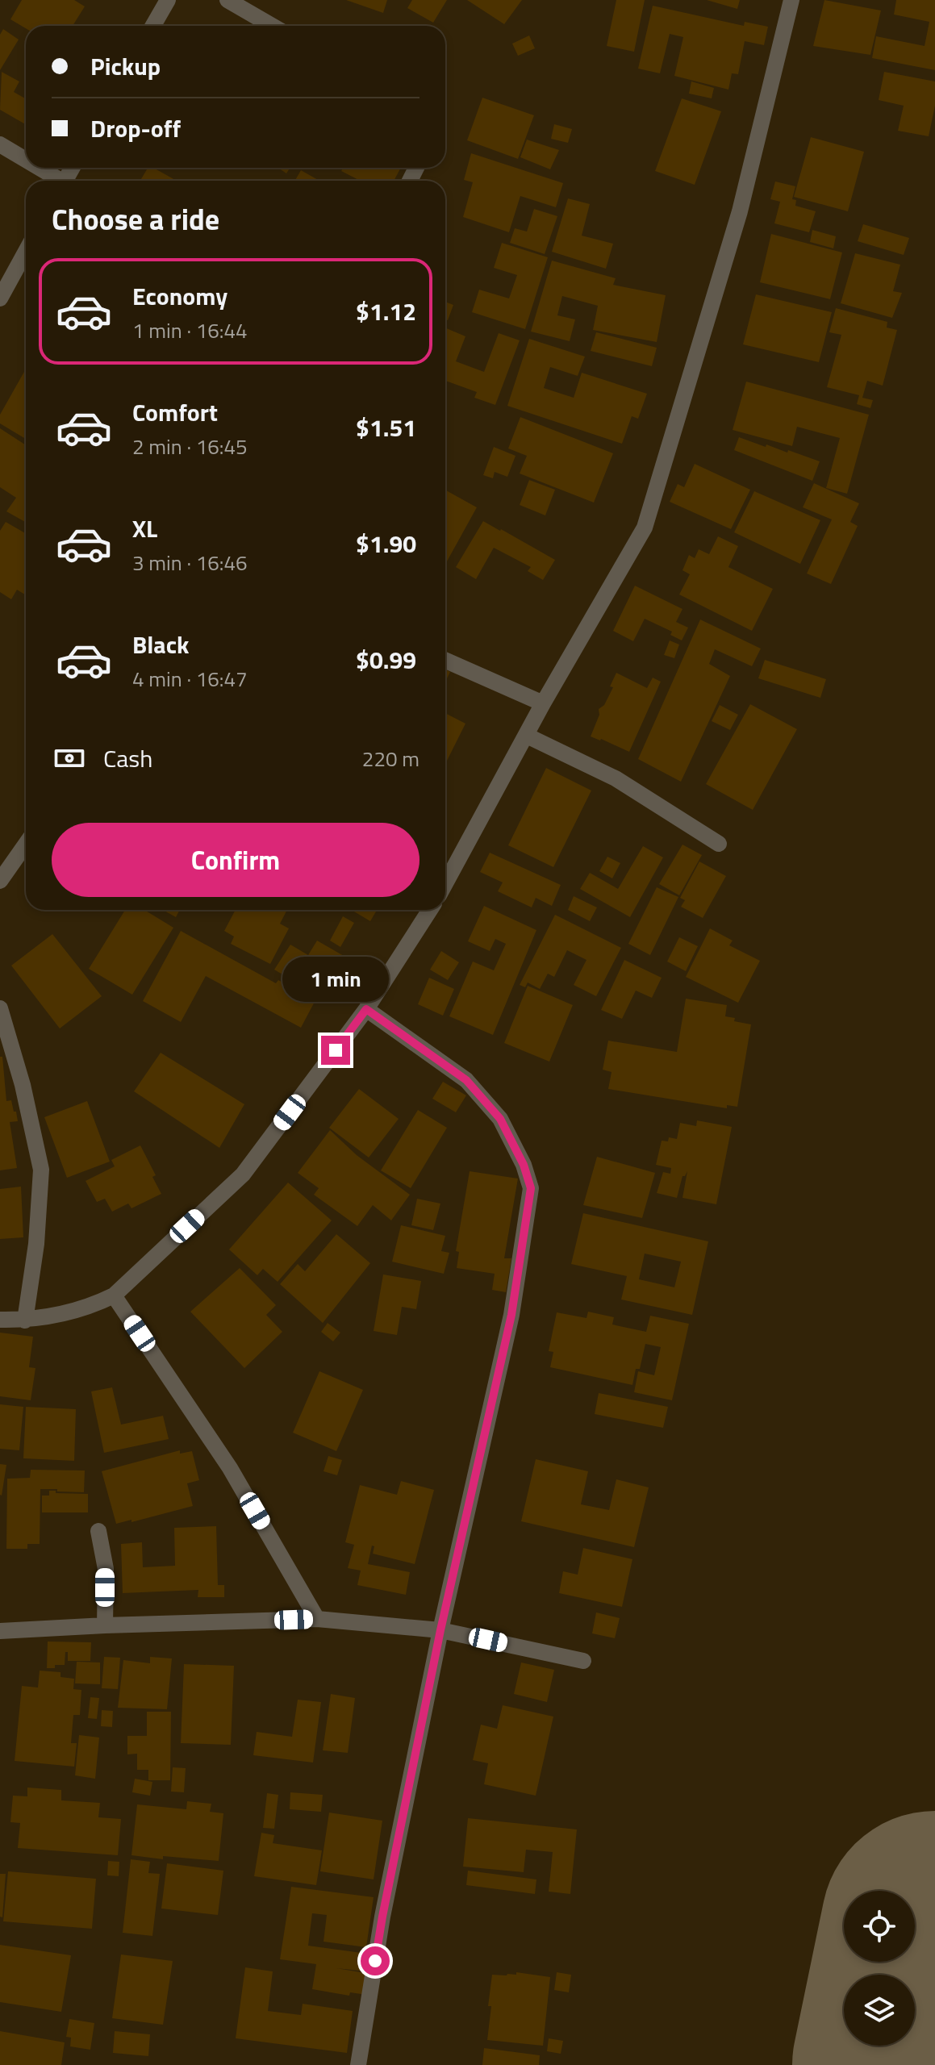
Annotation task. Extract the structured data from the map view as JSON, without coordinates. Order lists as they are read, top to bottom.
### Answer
{
  "page": {
    "banner": ["Pickup", "Drop-off"],
    "heading": "Choose a ride",
    "list": [
      {
        "name": "Economy",
        "note": "1 min · 16:44",
        "value": "$1.12"
      },
      {
        "name": "Comfort",
        "note": "2 min · 16:45",
        "value": "$1.51"
      },
      {
        "name": "XL",
        "note": "3 min · 16:46",
        "value": "$1.90"
      },
      {
        "name": "Black",
        "note": "4 min · 16:47",
        "value": "$0.99"
      }
    ],
    "pay": ["Cash", "220 m"],
    "buttons": "Confirm",
    "bubble": "1 min"
  }
}
